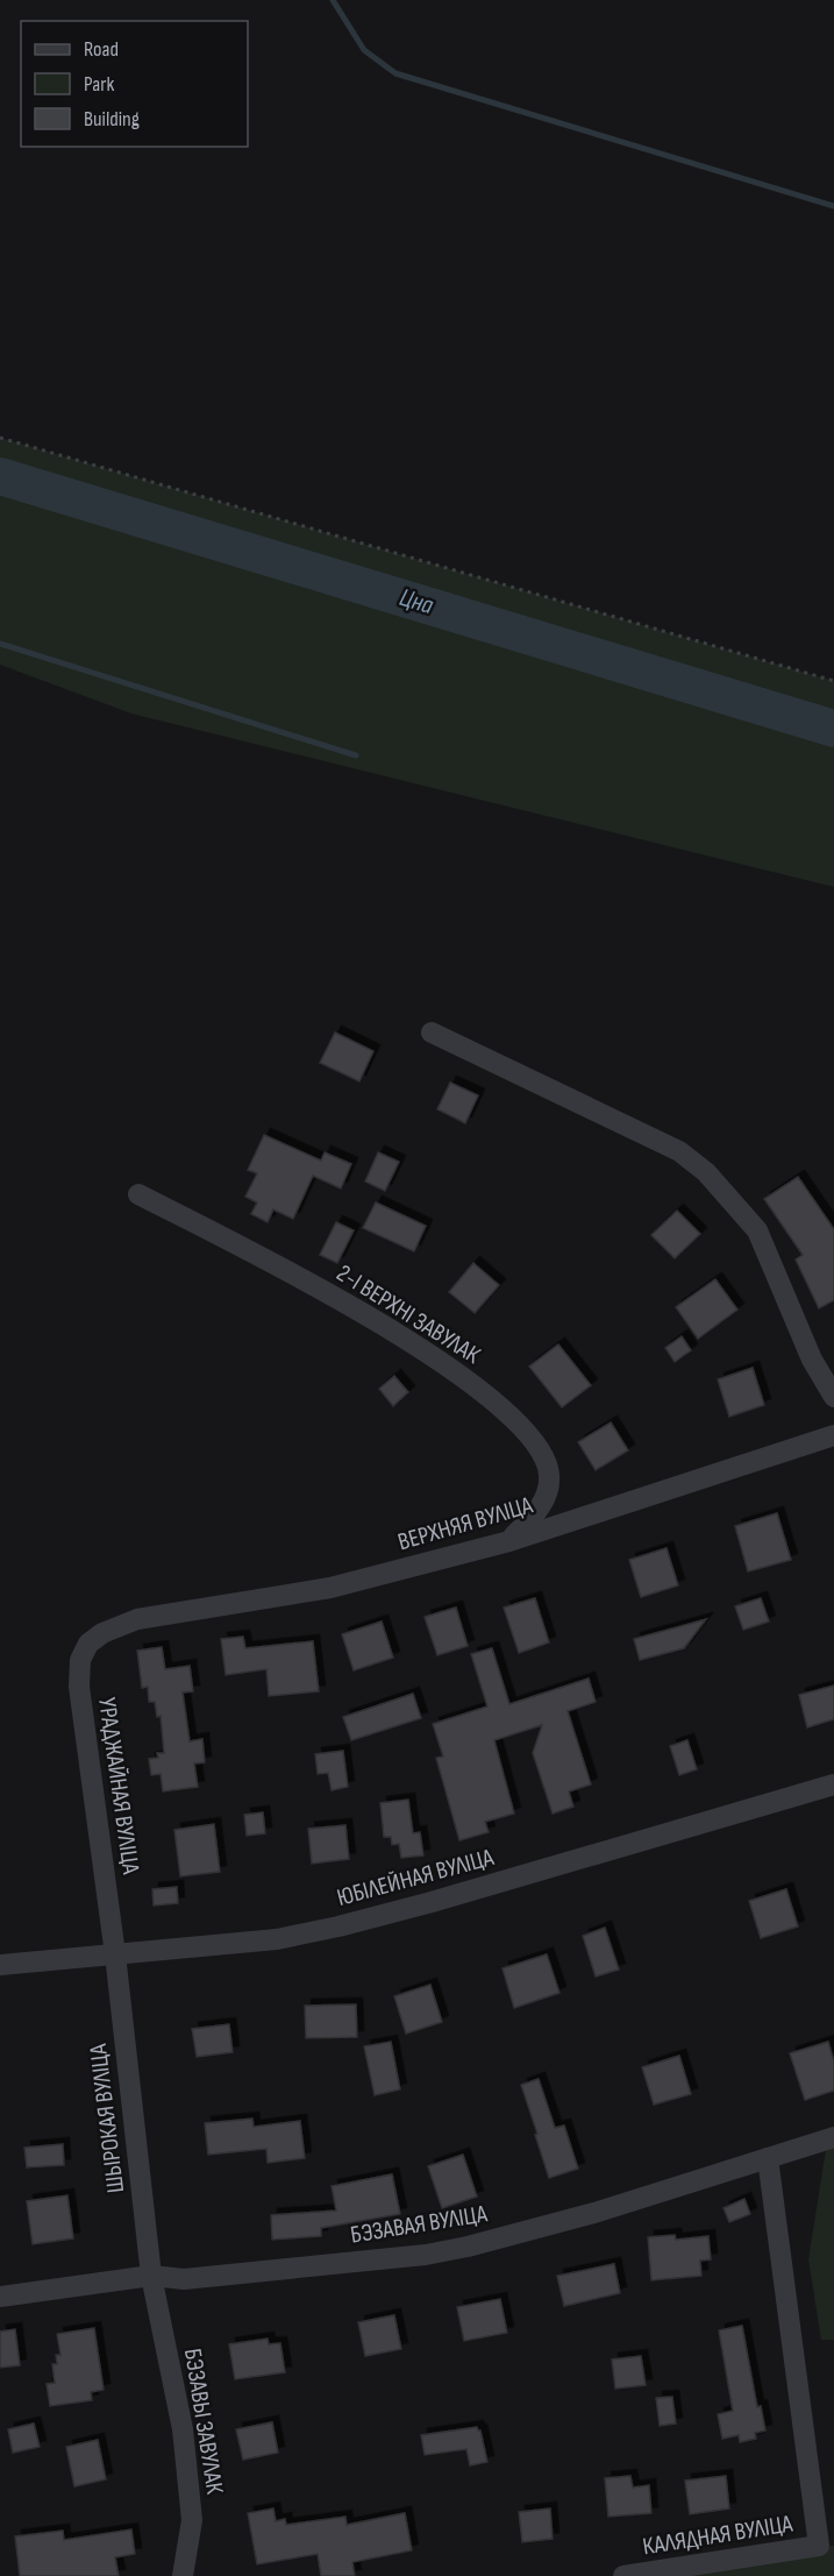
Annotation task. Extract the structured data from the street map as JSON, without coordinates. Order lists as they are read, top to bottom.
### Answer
{
  "streets": {
    "street": [
      "2-І ВЕРХНІ ЗАВУЛАК",
      "ВЕРХНЯЯ ВУЛІЦА",
      "УРАДЖАЙНАЯ ВУЛІЦА",
      "ЮБІЛЕЙНАЯ ВУЛІЦА",
      "ШЫРОКАЯ ВУЛІЦА",
      "БЭЗАВАЯ ВУЛІЦА",
      "БЭЗАВЫ ЗАВУЛАК",
      "КАЛЯДНАЯ ВУЛІЦА"
    ]
  },
  "crossings": [
    ["2-І ВЕРХНІ ЗАВУЛАК", "ВЕРХНЯЯ ВУЛІЦА"],
    ["ВЕРХНЯЯ ВУЛІЦА", "УРАДЖАЙНАЯ ВУЛІЦА"],
    ["УРАДЖАЙНАЯ ВУЛІЦА", "ЮБІЛЕЙНАЯ ВУЛІЦА"],
    ["УРАДЖАЙНАЯ ВУЛІЦА", "ШЫРОКАЯ ВУЛІЦА"],
    ["ЮБІЛЕЙНАЯ ВУЛІЦА", "ШЫРОКАЯ ВУЛІЦА"],
    ["ШЫРОКАЯ ВУЛІЦА", "БЭЗАВАЯ ВУЛІЦА"],
    ["ШЫРОКАЯ ВУЛІЦА", "БЭЗАВЫ ЗАВУЛАК"],
    ["БЭЗАВАЯ ВУЛІЦА", "БЭЗАВЫ ЗАВУЛАК"],
    ["БЭЗАВАЯ ВУЛІЦА", "КАЛЯДНАЯ ВУЛІЦА"]
  ],
  "water": ["Цна"],
  "legend": ["Road", "Park", "Building"]
}
